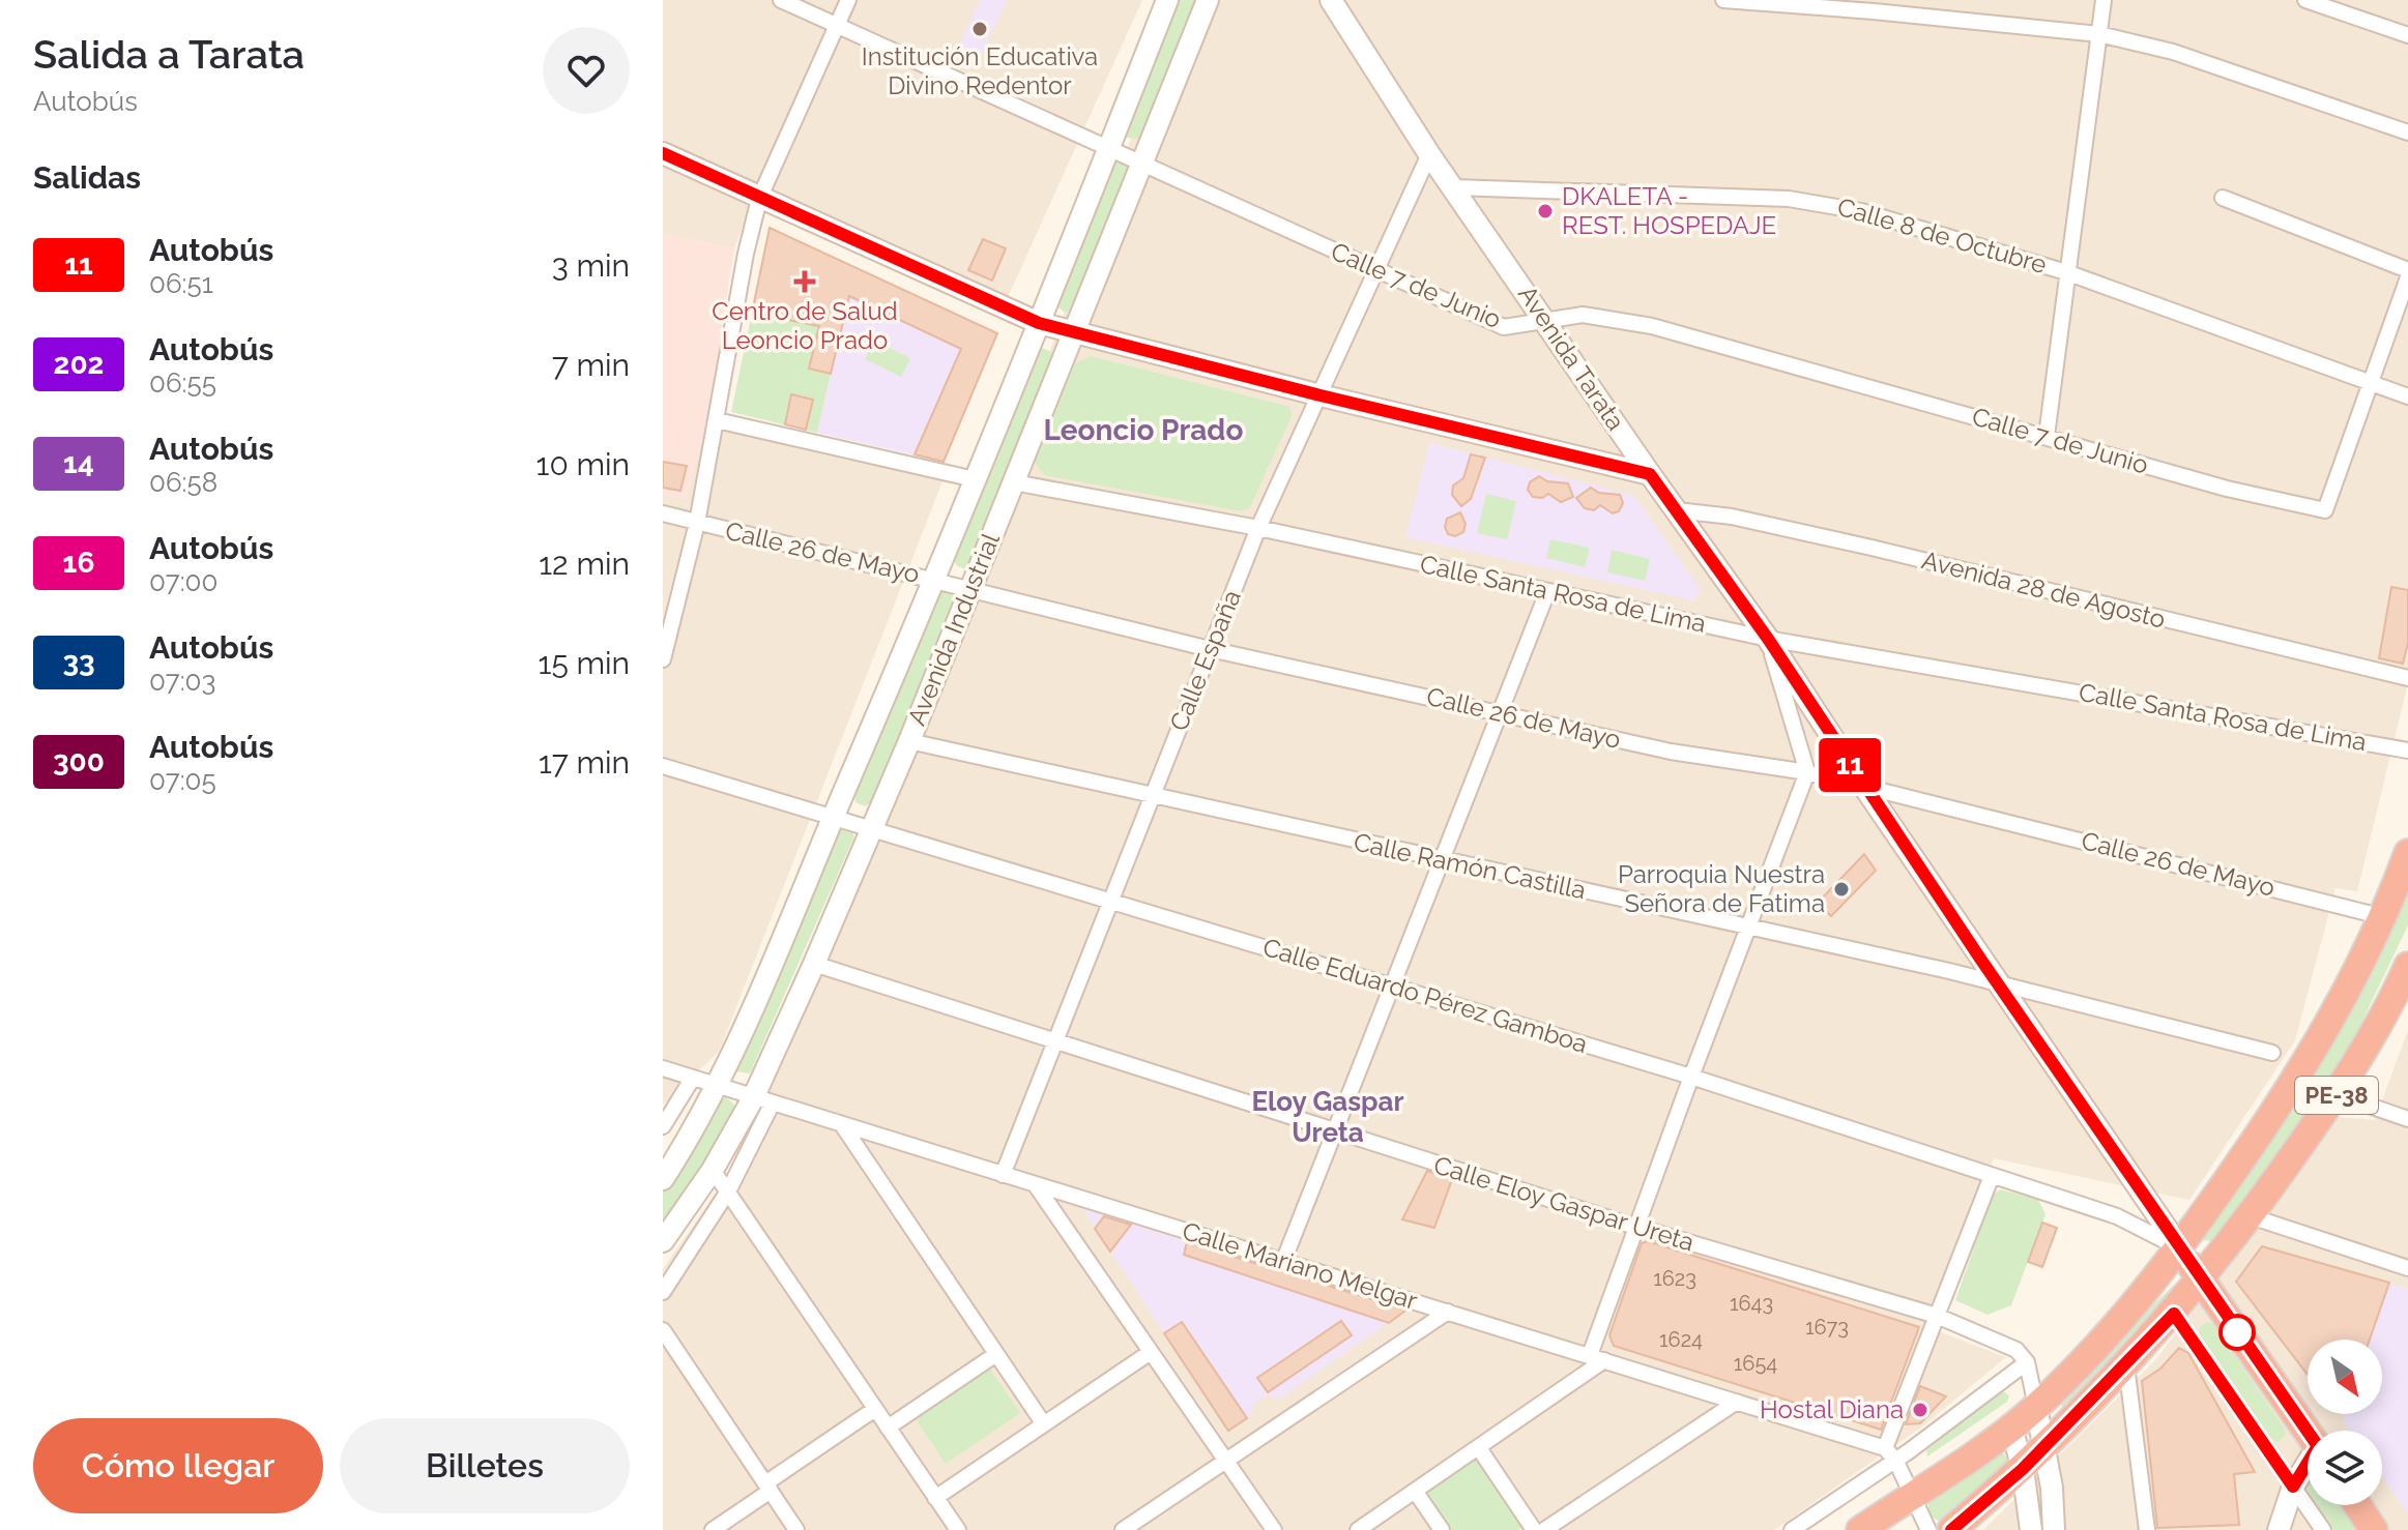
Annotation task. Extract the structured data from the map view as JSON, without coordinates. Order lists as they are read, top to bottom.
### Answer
{
  "streets": {
    "highway": ["Avenida Tarata", "PE-38"],
    "main road": ["Avenida Industrial"],
    "street": [
      "Calle 8 de Octubre",
      "Calle 7 de Junio",
      "Calle 26 de Mayo",
      "Avenida 28 de Agosto",
      "Calle Santa Rosa de Lima",
      "Calle España",
      "Calle Ramón Castilla",
      "Calle Eduardo Pérez Gamboa",
      "Calle Eloy Gaspar Ureta",
      "Calle Mariano Melgar"
    ]
  },
  "crossings": [
    ["Calle 8 de Octubre", "Calle 7 de Junio"],
    ["Calle 8 de Octubre", "Avenida Tarata"],
    ["Calle 7 de Junio", "Avenida Tarata"],
    ["Calle 7 de Junio", "Avenida Industrial"],
    ["Calle 7 de Junio", "Calle España"],
    ["Avenida Tarata", "Calle 26 de Mayo"],
    ["Avenida Tarata", "Avenida 28 de Agosto"],
    ["Avenida Tarata", "Calle Santa Rosa de Lima"],
    ["Avenida Tarata", "Calle España"],
    ["Avenida Tarata", "Calle Ramón Castilla"],
    ["Avenida Tarata", "Calle Eduardo Pérez Gamboa"],
    ["Avenida Tarata", "PE-38"],
    ["Calle 26 de Mayo", "Avenida Industrial"],
    ["Calle 26 de Mayo", "Calle España"],
    ["Calle 26 de Mayo", "PE-38"],
    ["Calle Santa Rosa de Lima", "Avenida Industrial"],
    ["Calle Santa Rosa de Lima", "Calle España"],
    ["Avenida Industrial", "Calle Ramón Castilla"],
    ["Avenida Industrial", "Calle Eduardo Pérez Gamboa"],
    ["Avenida Industrial", "Calle Eloy Gaspar Ureta"],
    ["Avenida Industrial", "Calle Mariano Melgar"],
    ["Calle España", "Calle Ramón Castilla"],
    ["Calle España", "Calle Eduardo Pérez Gamboa"],
    ["Calle España", "Calle Eloy Gaspar Ureta"],
    ["Calle España", "Calle Mariano Melgar"],
    ["Calle Eduardo Pérez Gamboa", "PE-38"]
  ],
  "districts": ["Leoncio Prado", "Eloy Gaspar Ureta"],
  "places": {
    "other": [
      "Institución Educativa Divino Redentor",
      "DKALETA - REST. HOSPEDAJE",
      "Parroquia Nuestra Señora de Fatima",
      "Hostal Diana"
    ],
    "health": ["Centro de Salud Leoncio Prado"]
  },
  "lines": ["bus line 11"],
  "house_numbers": [
    "1623",
    "1643",
    "1673",
    "1624",
    "1654"
  ],
  "north": "bottom right",
  "page": {
    "heading": [
      ["Salida a Tarata", "Autobús"],
      "Salidas"
    ],
    "on_map": "11",
    "list": [
      {
        "mark": "11",
        "name": "Autobús",
        "note": "06:51",
        "value": "3 min"
      },
      {
        "mark": "202",
        "name": "Autobús",
        "note": "06:55",
        "value": "7 min"
      },
      {
        "mark": "14",
        "name": "Autobús",
        "note": "06:58",
        "value": "10 min"
      },
      {
        "mark": "16",
        "name": "Autobús",
        "note": "07:00",
        "value": "12 min"
      },
      {
        "mark": "33",
        "name": "Autobús",
        "note": "07:03",
        "value": "15 min"
      },
      {
        "mark": "300",
        "name": "Autobús",
        "note": "07:05",
        "value": "17 min"
      }
    ],
    "buttons": ["Cómo llegar", "Billetes"]
  }
}
